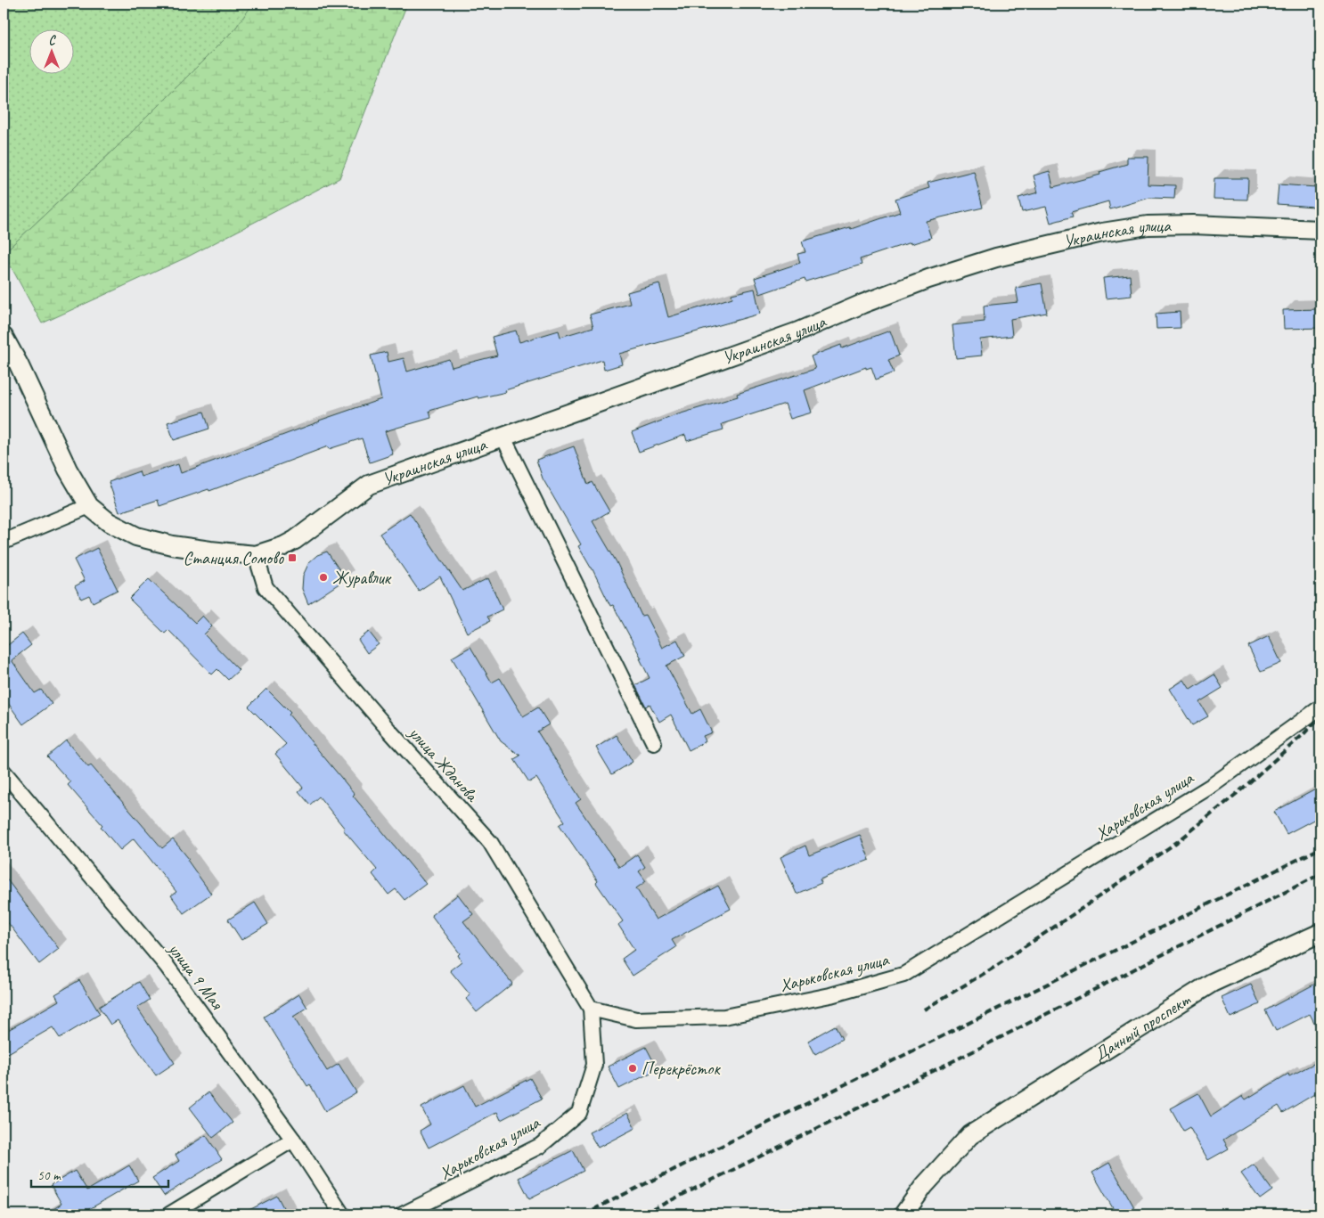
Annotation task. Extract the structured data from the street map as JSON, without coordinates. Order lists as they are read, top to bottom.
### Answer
{
  "streets": {
    "street": [
      "Украинская улица",
      "улица Жданова",
      "Харьковская улица",
      "улица 9 Мая",
      "Дачный проспект"
    ]
  },
  "crossings": [
    ["Украинская улица", "улица Жданова"],
    ["улица Жданова", "Харьковская улица"]
  ],
  "places": {
    "transit": ["Станция Сомово"],
    "other": ["Журавлик", "Перекрёсток"]
  },
  "scale_bar": "50 m",
  "north": "top"
}
